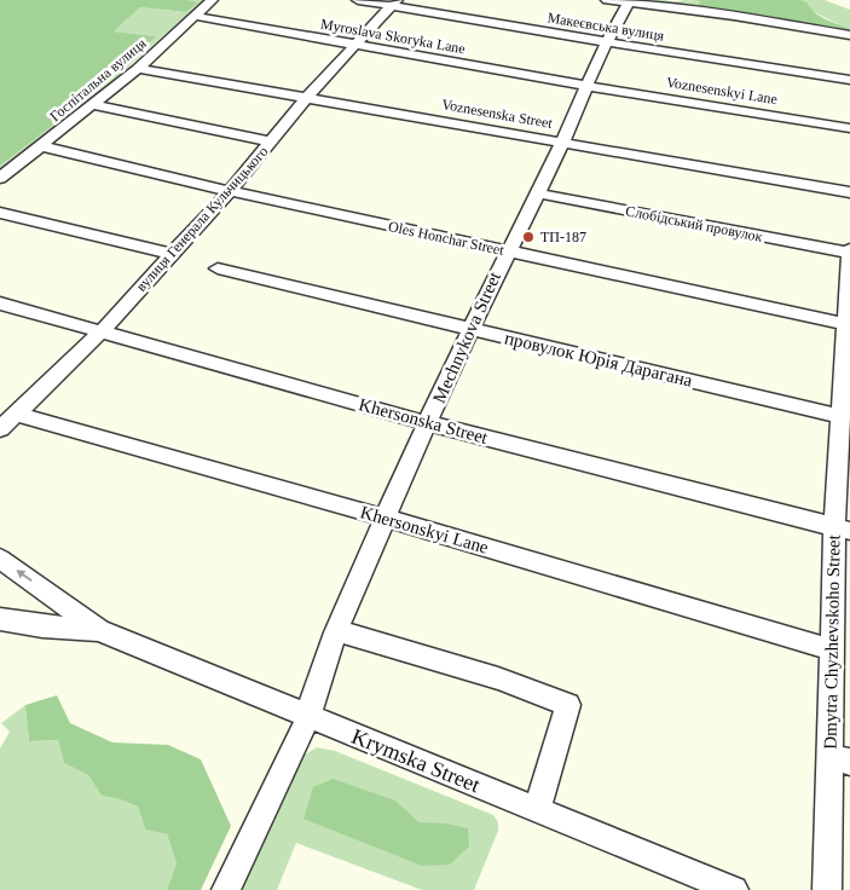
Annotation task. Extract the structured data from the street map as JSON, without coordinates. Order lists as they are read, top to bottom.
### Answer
{
  "streets": {
    "street": [
      "Макеєвська вулиця",
      "Myroslava Skoryka Lane",
      "Госпітальна вулиця",
      "Voznesenskyi Lane",
      "Voznesenska Street",
      "вулиця Генерала Кульчицького",
      "Слобідський провулок",
      "Oles Honchar Street",
      "Mechnykova Street",
      "провулок Юрія Дарагана",
      "Khersonska Street",
      "Khersonskyi Lane",
      "Dmytra Chyzhevskoho Street",
      "Krymska Street"
    ]
  },
  "crossings": [
    ["Макеєвська вулиця", "вулиця Генерала Кульчицького"],
    ["Макеєвська вулиця", "Mechnykova Street"],
    ["Myroslava Skoryka Lane", "Госпітальна вулиця"],
    ["Myroslava Skoryka Lane", "Voznesenskyi Lane"],
    ["Myroslava Skoryka Lane", "вулиця Генерала Кульчицького"],
    ["Myroslava Skoryka Lane", "Mechnykova Street"],
    ["Госпітальна вулиця", "Voznesenska Street"],
    ["Госпітальна вулиця", "Oles Honchar Street"],
    ["Voznesenskyi Lane", "Mechnykova Street"],
    ["Voznesenska Street", "вулиця Генерала Кульчицького"],
    ["Voznesenska Street", "Mechnykova Street"],
    ["вулиця Генерала Кульчицького", "Oles Honchar Street"],
    ["вулиця Генерала Кульчицького", "Khersonska Street"],
    ["вулиця Генерала Кульчицького", "Khersonskyi Lane"],
    ["Слобідський провулок", "Mechnykova Street"],
    ["Слобідський провулок", "Dmytra Chyzhevskoho Street"],
    ["Oles Honchar Street", "Mechnykova Street"],
    ["Oles Honchar Street", "Dmytra Chyzhevskoho Street"],
    ["Mechnykova Street", "провулок Юрія Дарагана"],
    ["Mechnykova Street", "Khersonska Street"],
    ["Mechnykova Street", "Khersonskyi Lane"],
    ["Mechnykova Street", "Krymska Street"],
    ["провулок Юрія Дарагана", "Dmytra Chyzhevskoho Street"],
    ["Khersonska Street", "Dmytra Chyzhevskoho Street"],
    ["Khersonskyi Lane", "Dmytra Chyzhevskoho Street"]
  ],
  "places": ["ТП-187"]
}
